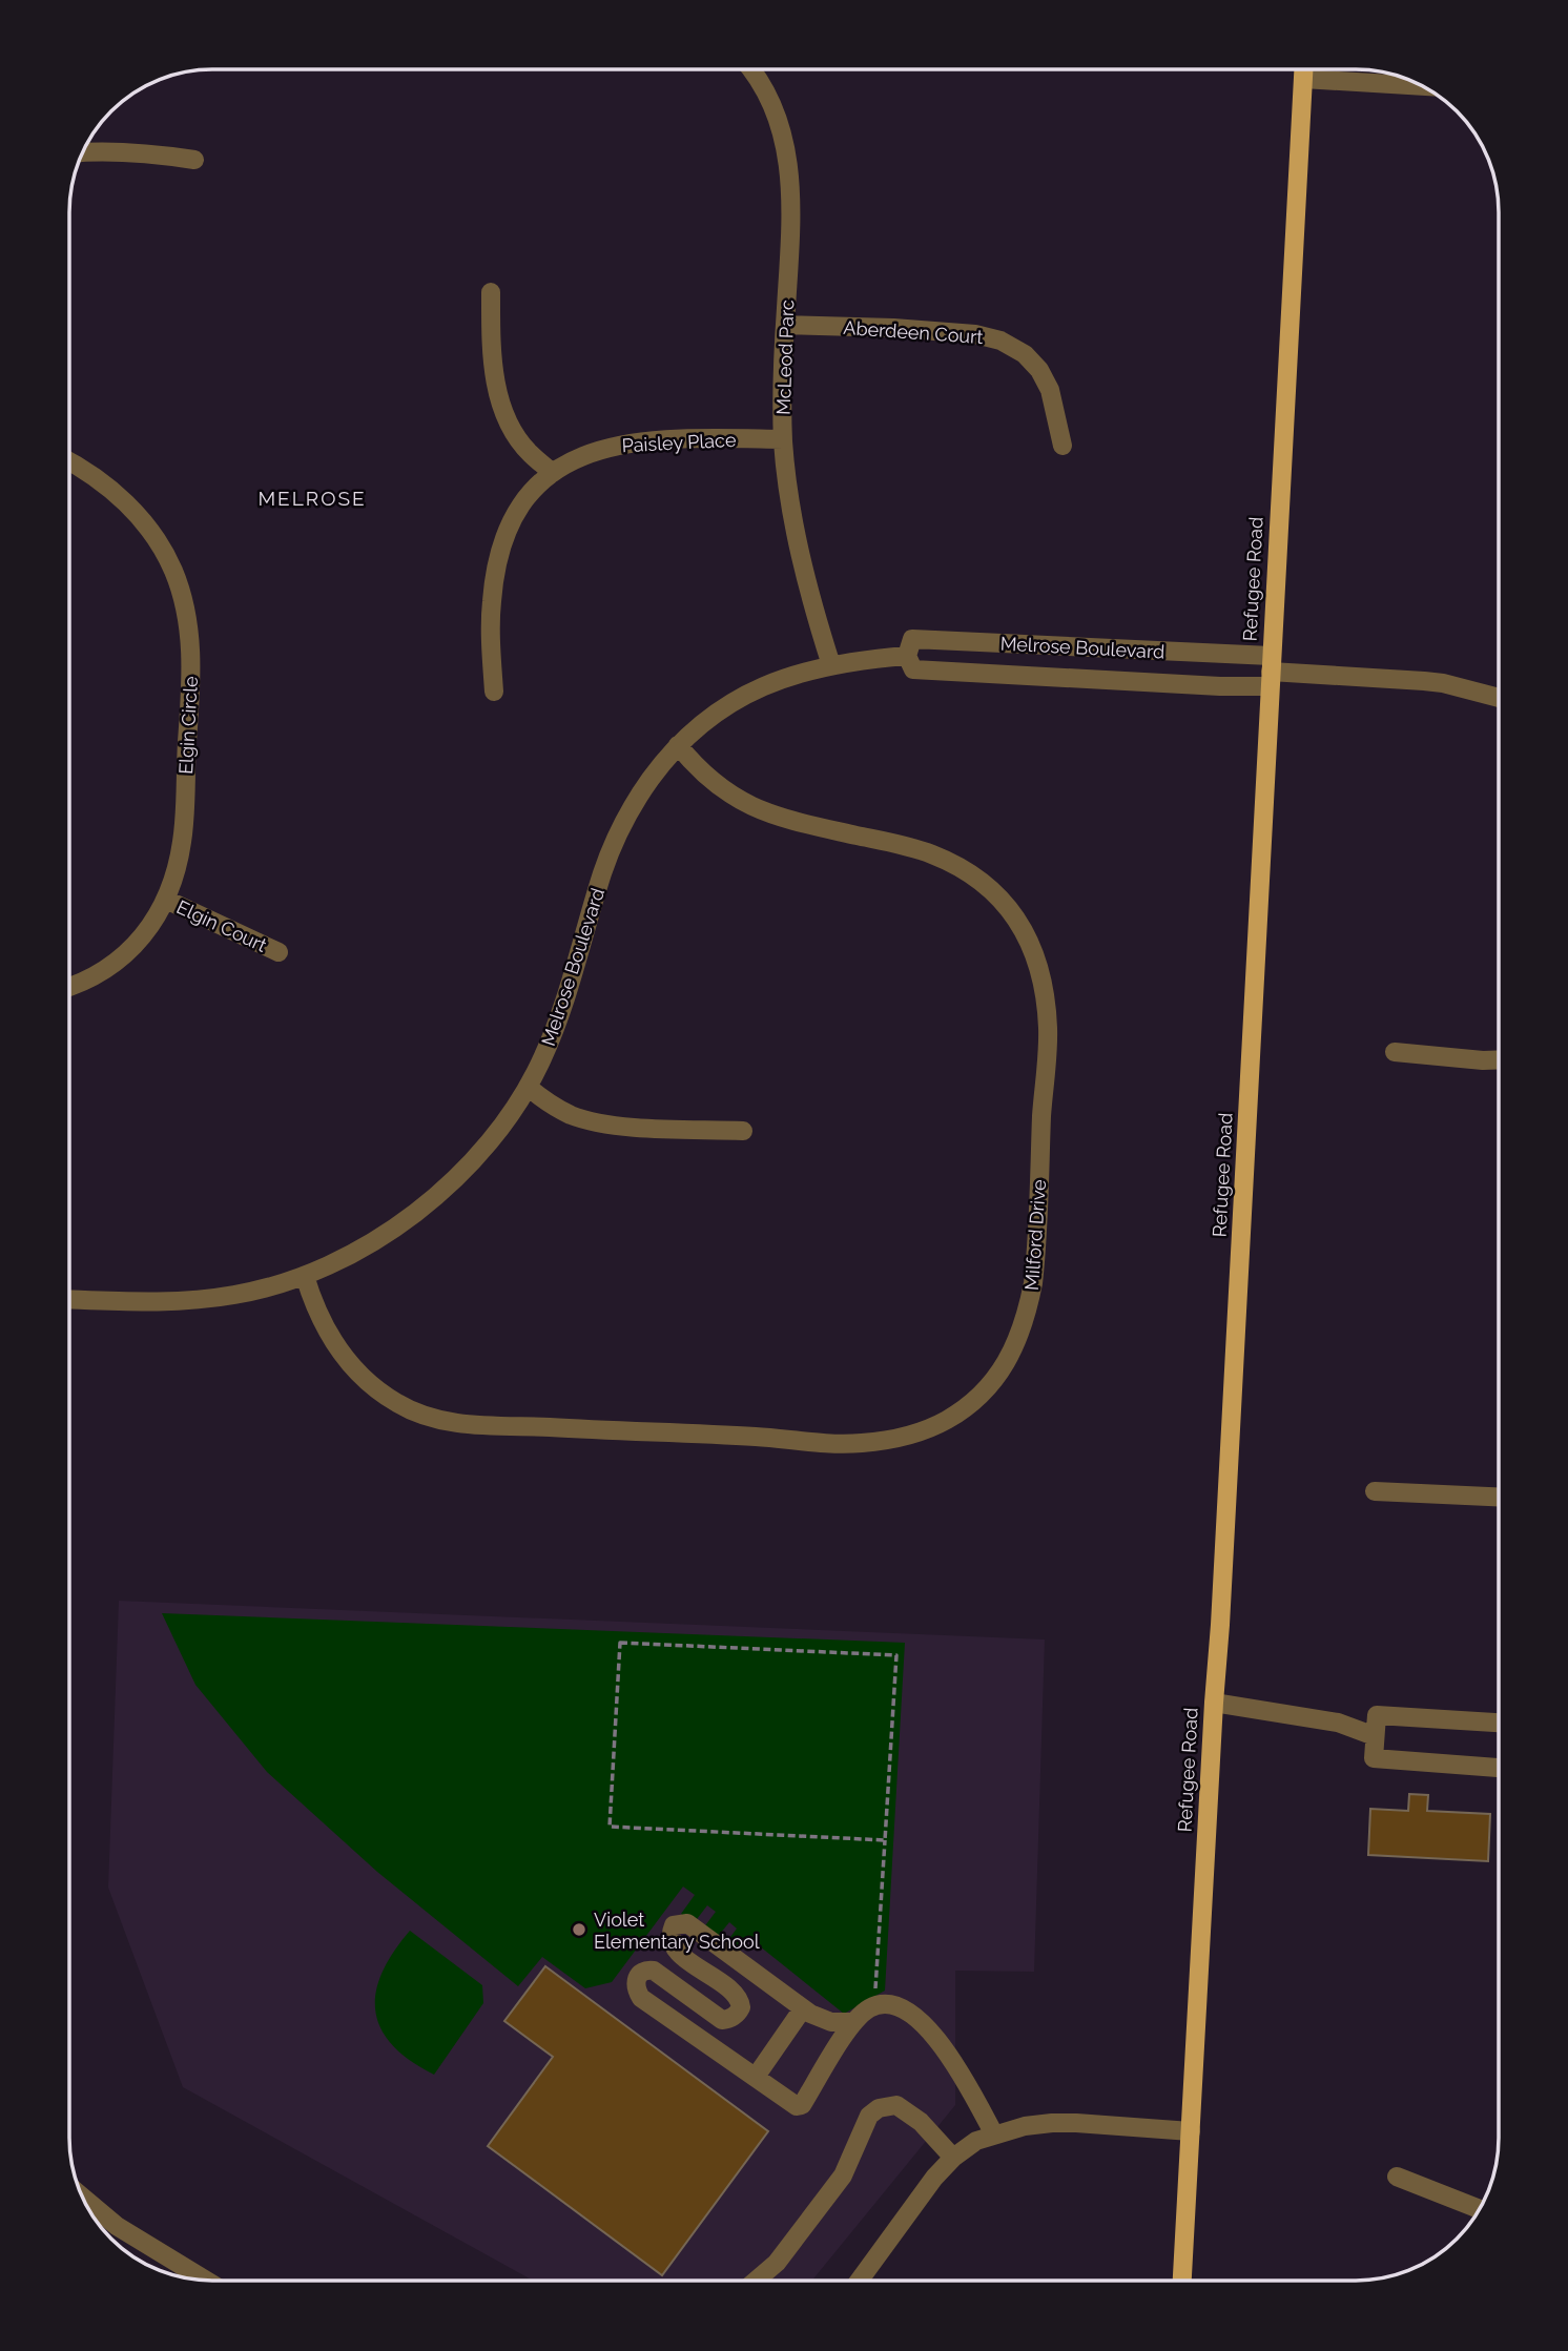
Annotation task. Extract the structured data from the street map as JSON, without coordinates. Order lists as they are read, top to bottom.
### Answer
{
  "streets": {
    "main road": ["Refugee Road"],
    "street": [
      "Aberdeen Court",
      "McLeod Parc",
      "Paisley Place",
      "Melrose Boulevard",
      "Elgin Circle",
      "Elgin Court",
      "Milford Drive"
    ]
  },
  "crossings": [
    ["Aberdeen Court", "McLeod Parc"],
    ["McLeod Parc", "Paisley Place"],
    ["McLeod Parc", "Melrose Boulevard"],
    ["Refugee Road", "Melrose Boulevard"],
    ["Melrose Boulevard", "Milford Drive"],
    ["Elgin Circle", "Elgin Court"]
  ],
  "districts": ["MELROSE"],
  "places": ["Violet Elementary School"]
}
